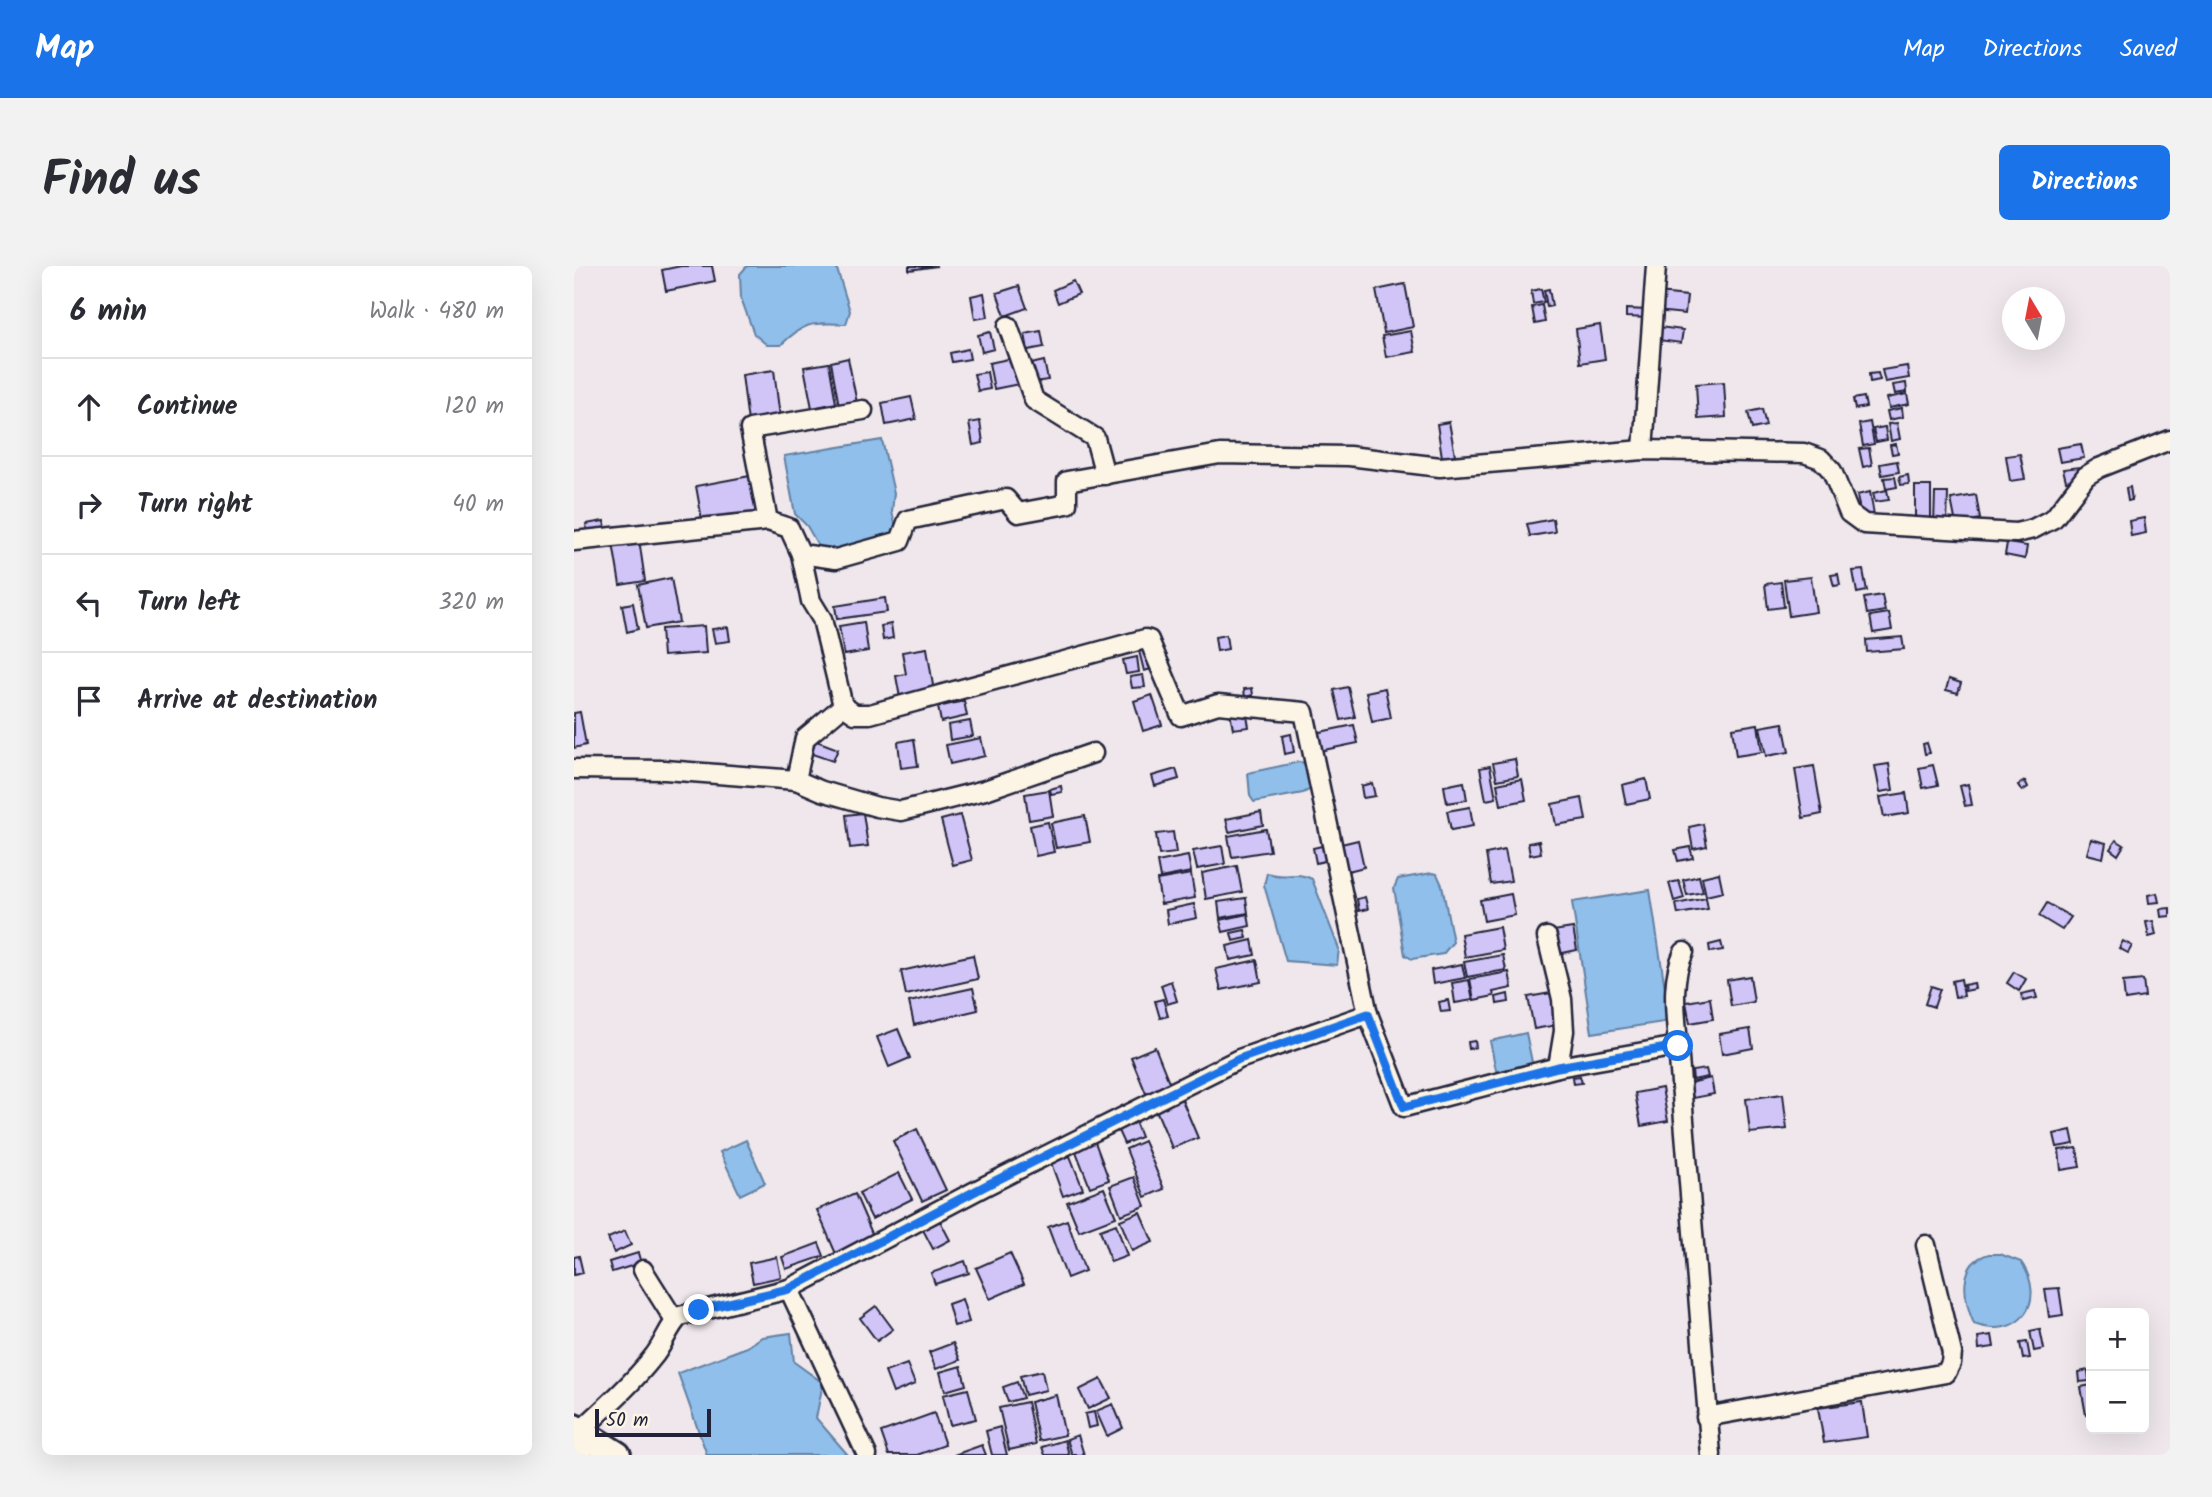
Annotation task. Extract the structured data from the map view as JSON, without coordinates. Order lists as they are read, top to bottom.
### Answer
{
  "scale_bar": "50 m",
  "north": "top",
  "page": {
    "header": "Map",
    "nav": ["Map", "Directions", "Saved"],
    "title": "Find us",
    "buttons": "Directions",
    "heading": ["6 min", "Walk · 480 m"],
    "list": [
      ["Continue", "120 m"],
      ["Turn right", "40 m"],
      ["Turn left", "320 m"],
      "Arrive at destination"
    ],
    "map_buttons": ["+", "−"],
    "scale": "50 m"
  }
}
